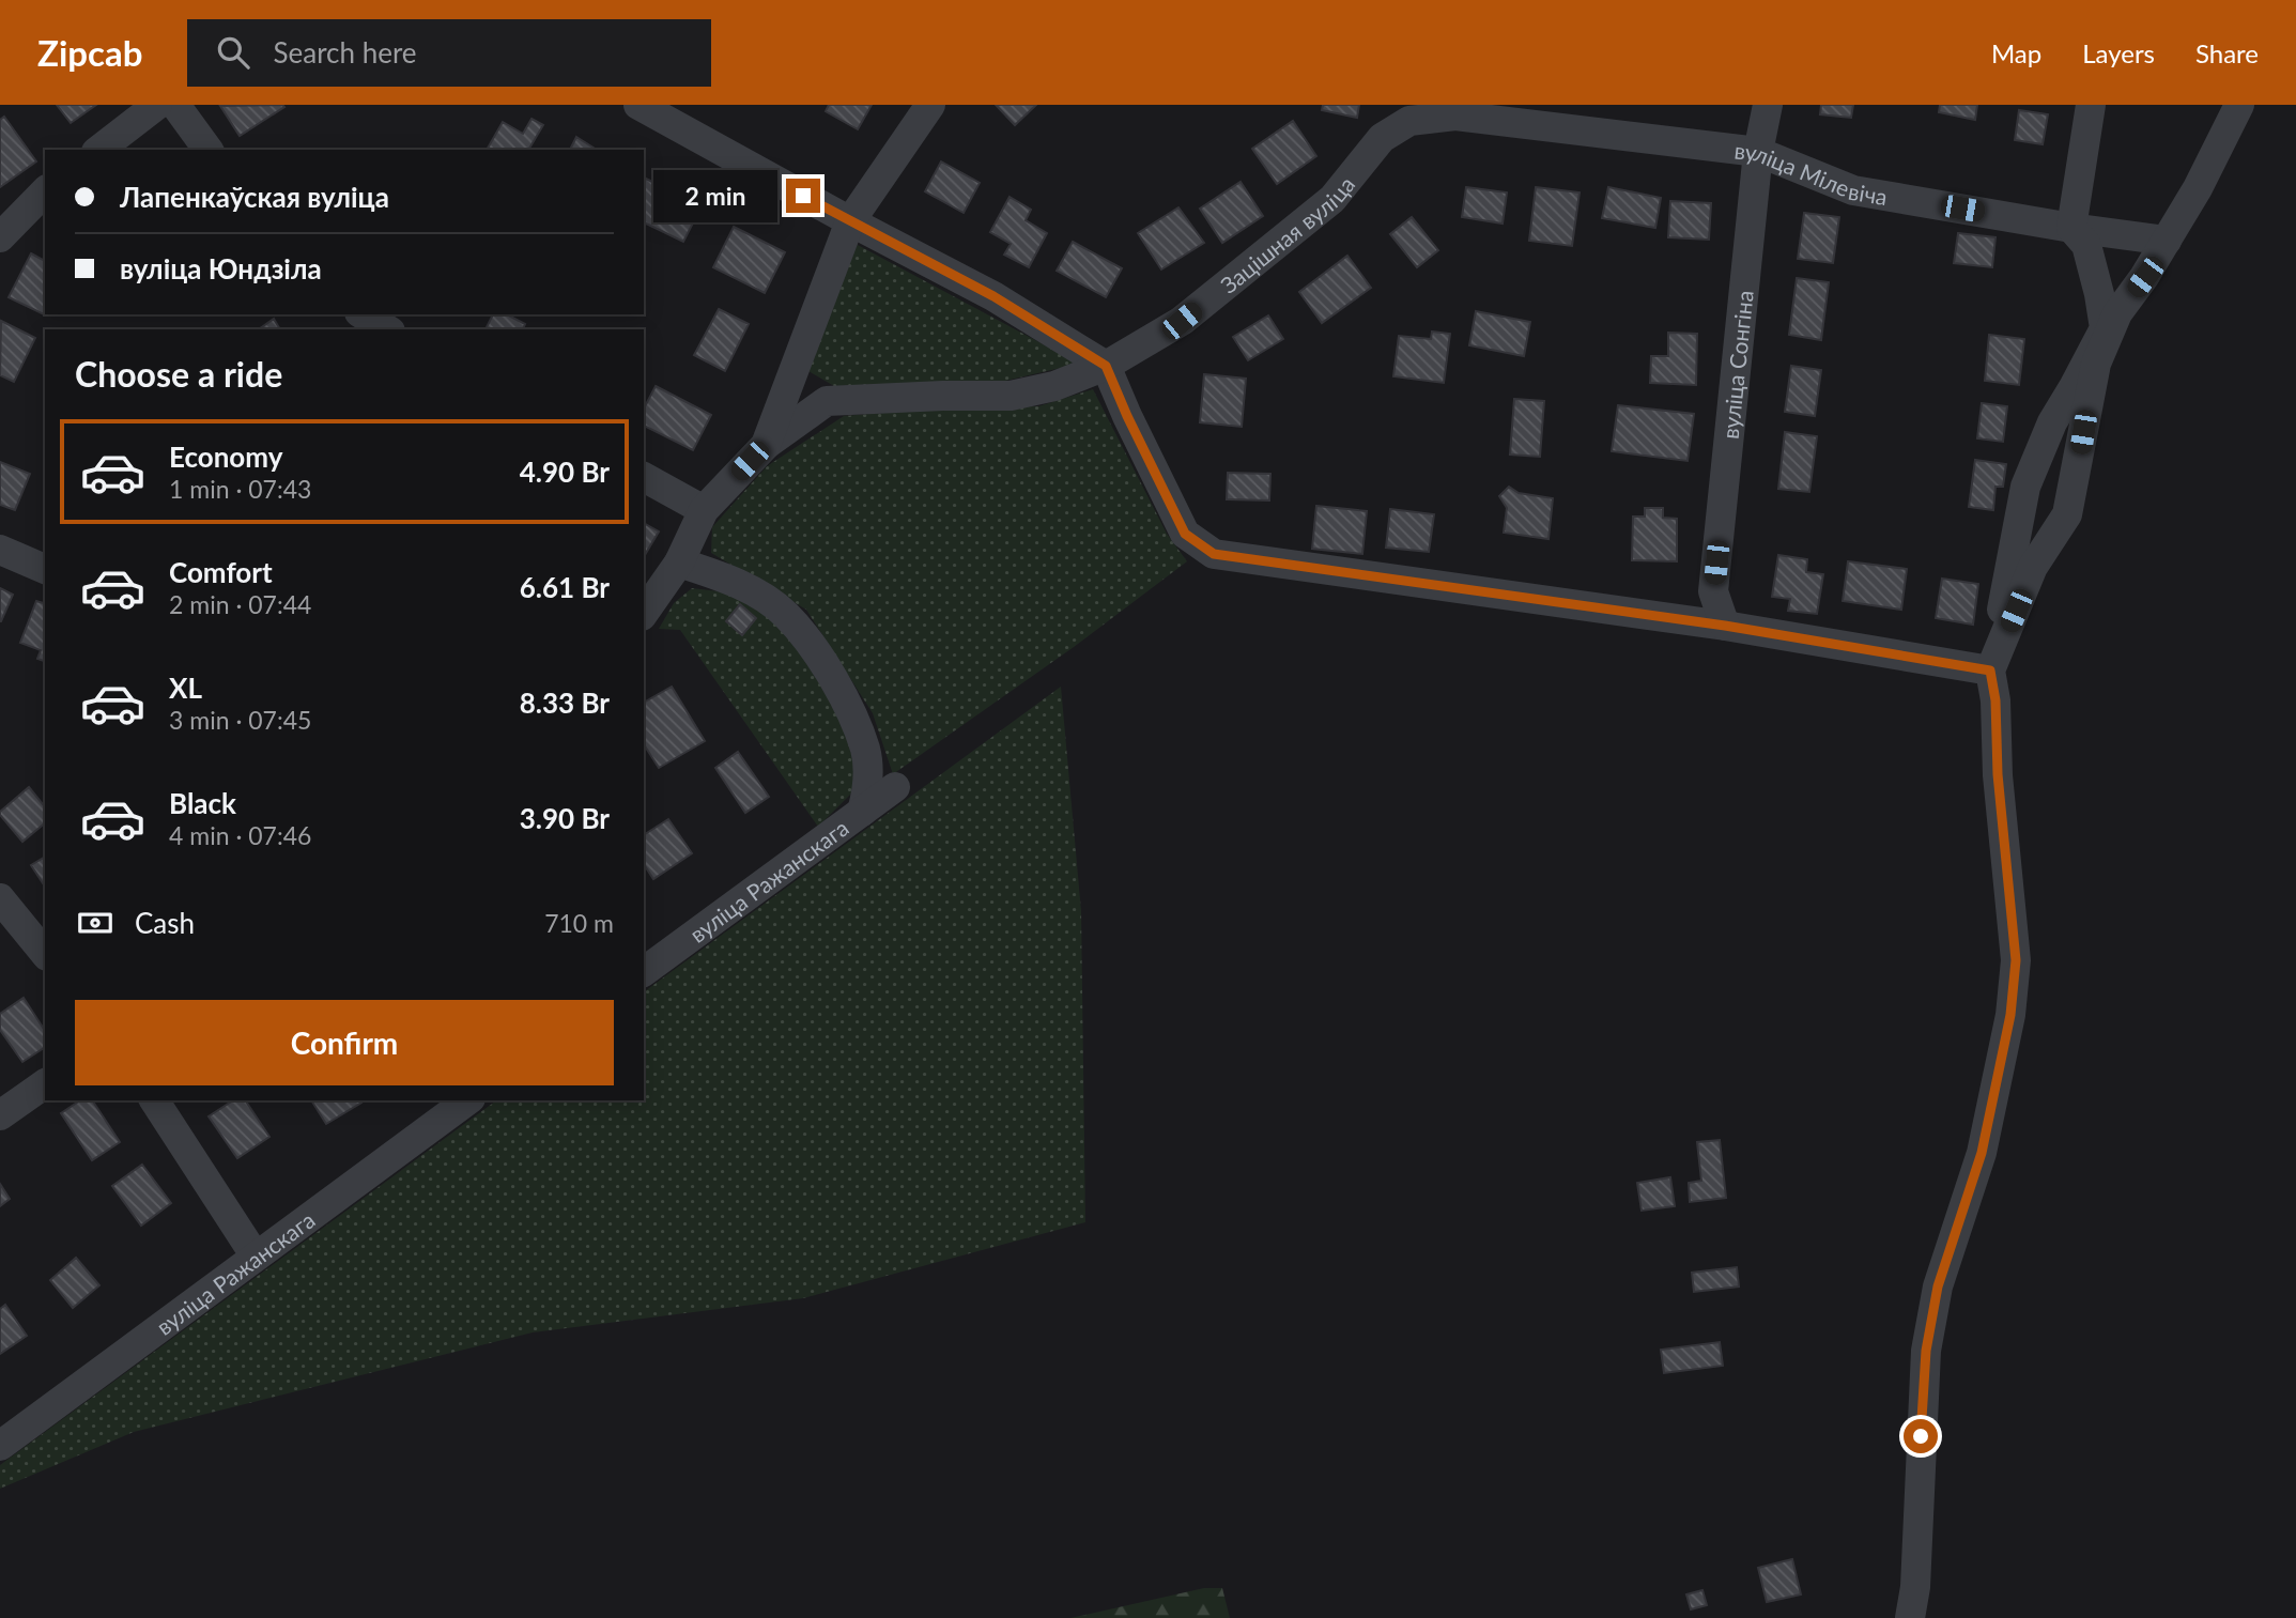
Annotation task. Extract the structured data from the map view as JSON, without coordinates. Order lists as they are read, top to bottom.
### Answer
{
  "streets": {
    "street": [
      "вуліца Мілевіча",
      "Зацішная вуліца",
      "вуліца Сонгіна",
      "вуліца Ражанскага"
    ]
  },
  "crossings": [
    ["вуліца Мілевіча", "Зацішная вуліца"],
    ["вуліца Мілевіча", "вуліца Сонгіна"]
  ],
  "page": {
    "header": "Zipcab",
    "search": "Search here",
    "nav": ["Map", "Layers", "Share"],
    "banner": ["Лапенкаўская вуліца", "вуліца Юндзіла"],
    "bubble": "2 min",
    "heading": "Choose a ride",
    "list": [
      {
        "name": "Economy",
        "note": "1 min · 07:43",
        "value": "4.90 Br"
      },
      {
        "name": "Comfort",
        "note": "2 min · 07:44",
        "value": "6.61 Br"
      },
      {
        "name": "XL",
        "note": "3 min · 07:45",
        "value": "8.33 Br"
      },
      {
        "name": "Black",
        "note": "4 min · 07:46",
        "value": "3.90 Br"
      }
    ],
    "pay": ["Cash", "710 m"],
    "buttons": "Confirm"
  }
}
